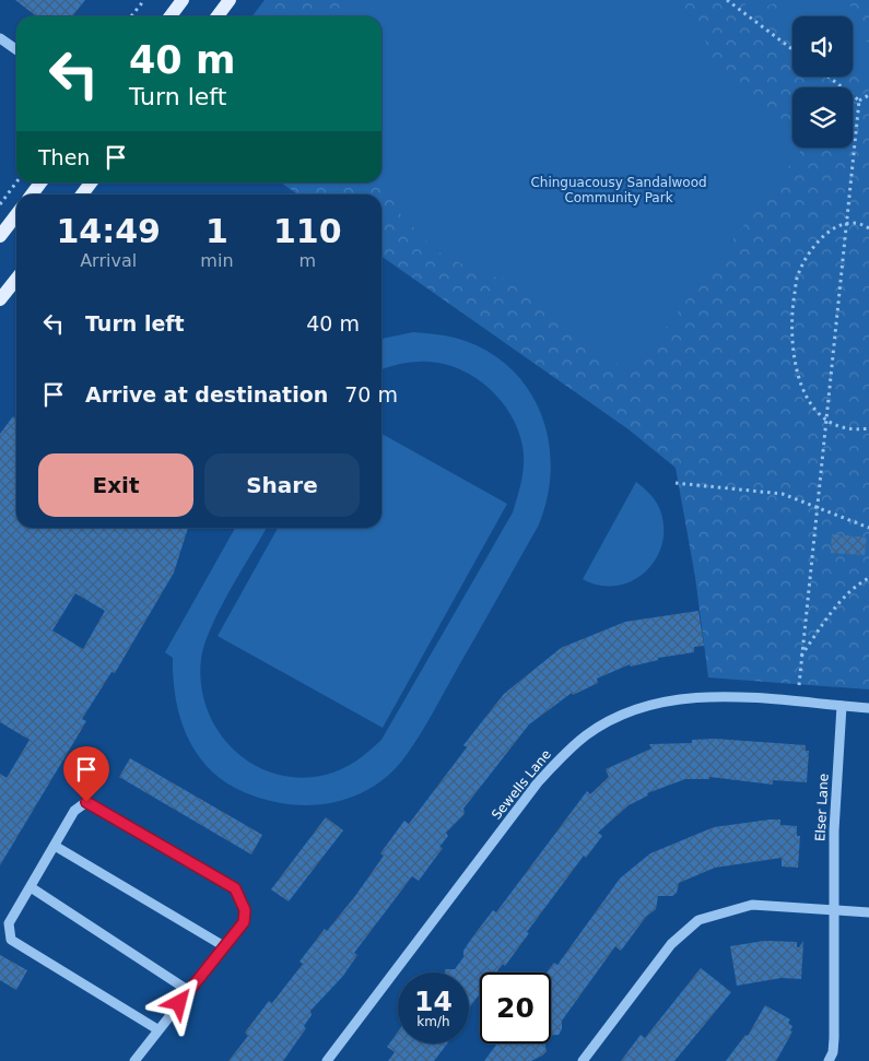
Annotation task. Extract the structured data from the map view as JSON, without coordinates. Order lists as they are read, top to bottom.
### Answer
{
  "streets": {
    "street": ["Sewells Lane", "Elser Lane"]
  },
  "crossings": [
    ["Sewells Lane", "Elser Lane"]
  ],
  "parks": ["Chinguacousy Sandalwood Community Park"],
  "page": {
    "turn": ["40 m", "Turn left"],
    "then": "Then",
    "eta": [
      "14:49",
      "Arrival",
      "1",
      "min",
      "110",
      "m"
    ],
    "list": [
      {
        "name": "Turn left",
        "value": "40 m"
      },
      {
        "name": "Arrive at destination",
        "value": "70 m"
      }
    ],
    "buttons": ["Exit", "Share"],
    "speed": "14 km/h",
    "limit": "20"
  }
}
